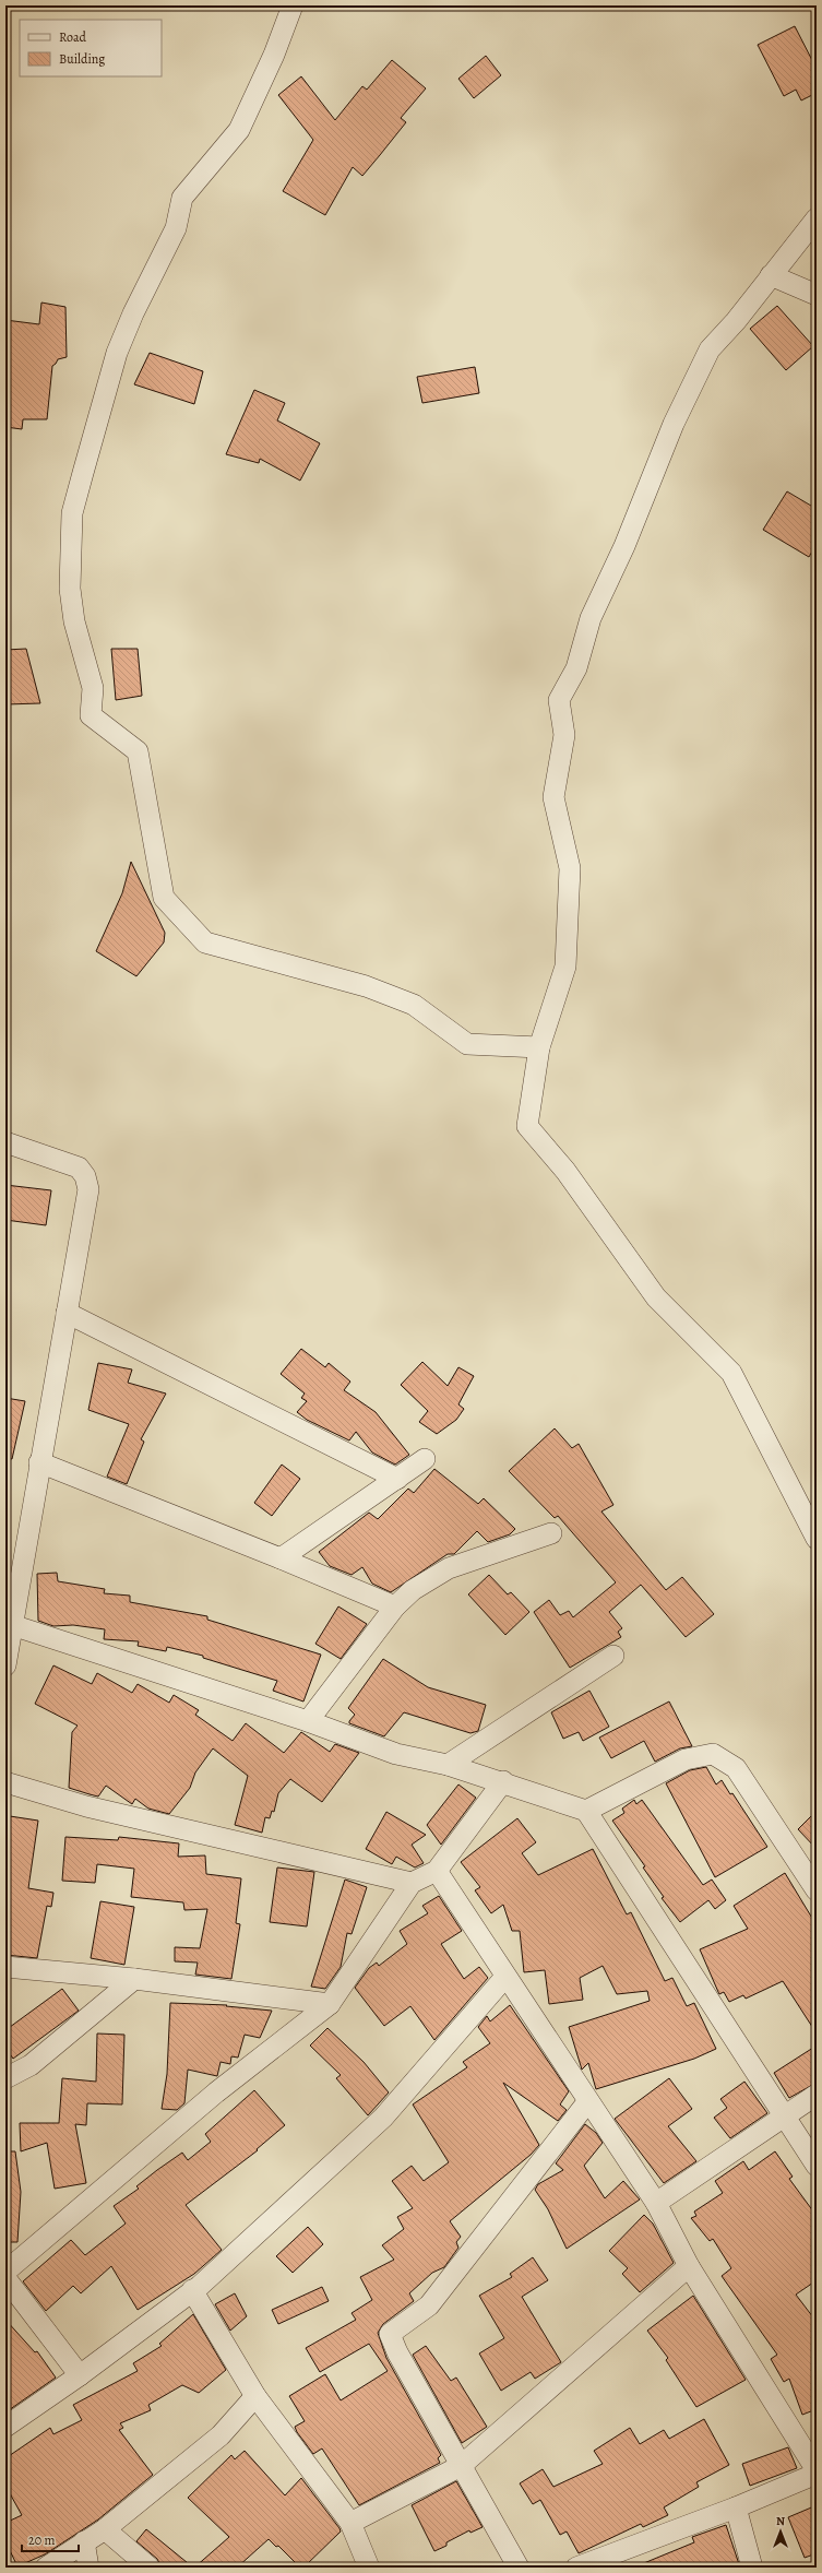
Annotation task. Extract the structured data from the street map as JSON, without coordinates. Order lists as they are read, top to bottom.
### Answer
{
  "legend": ["Road", "Building"],
  "scale_bar": "20 m",
  "north": "top"
}
